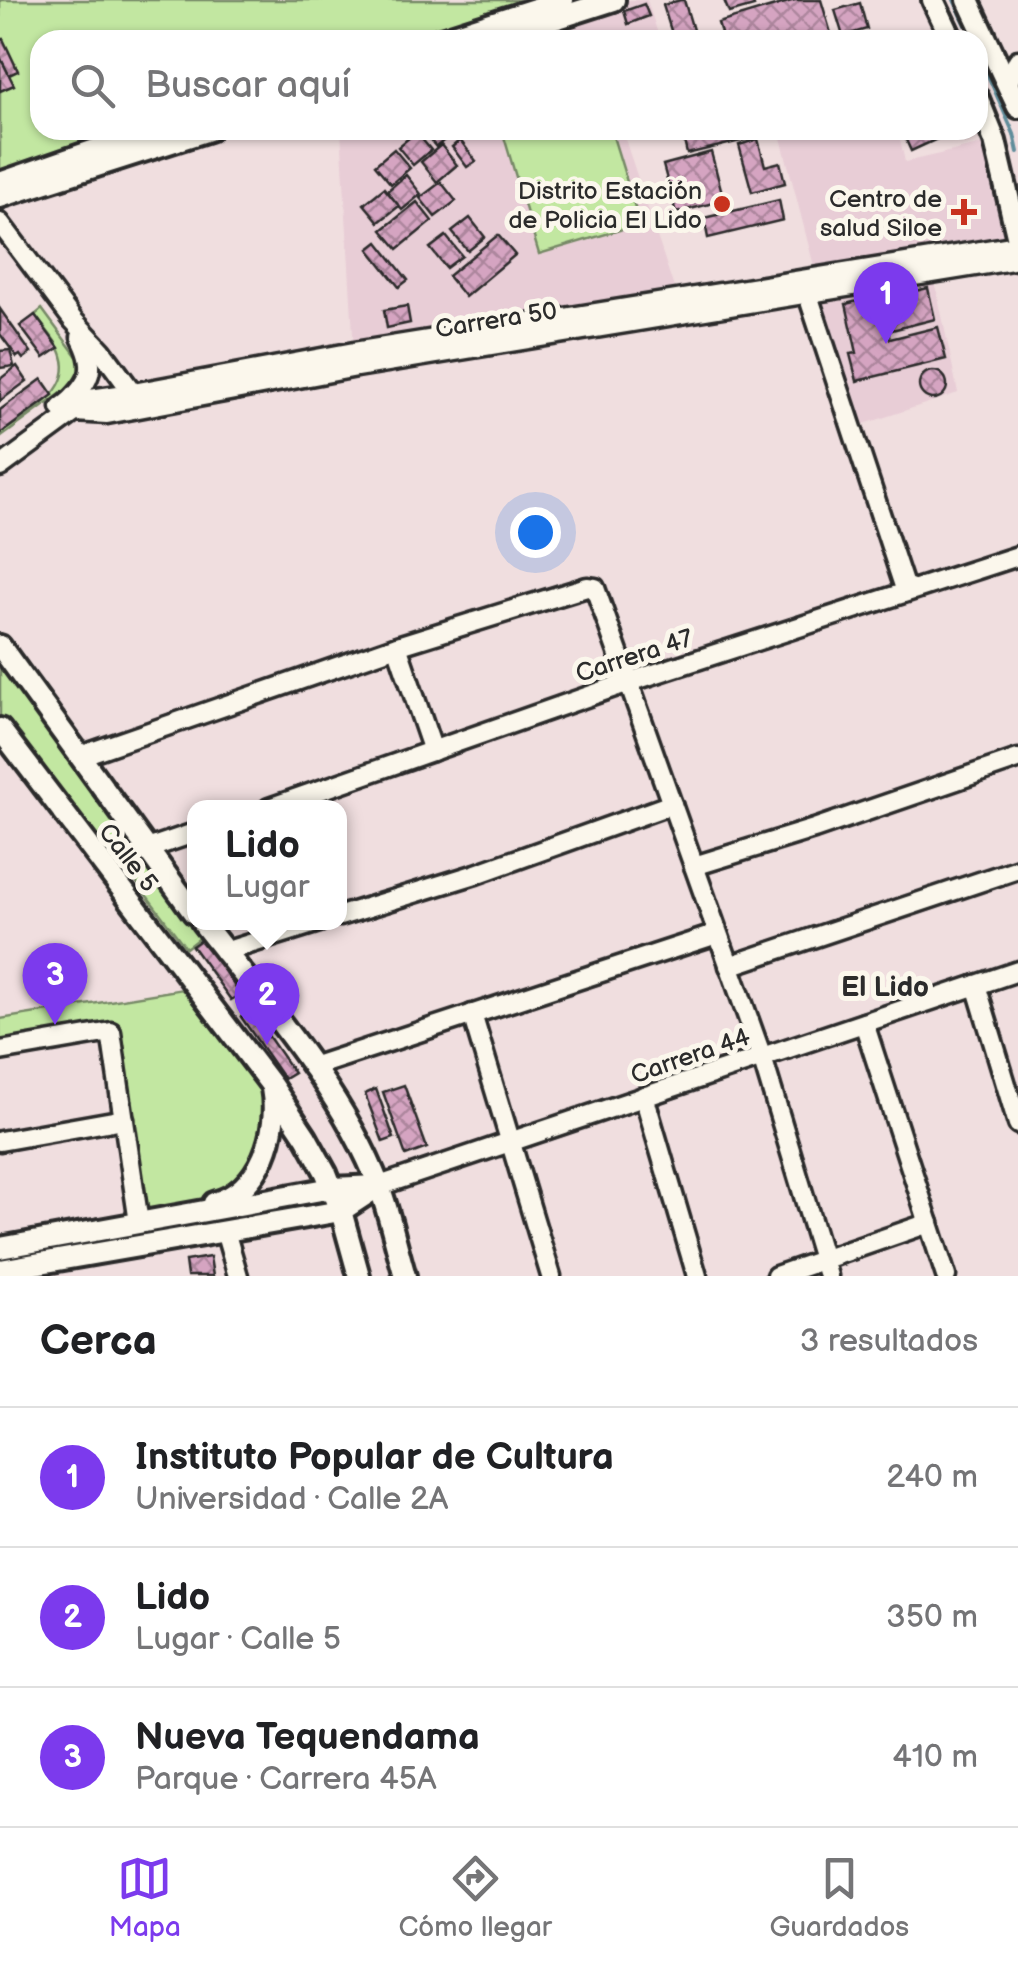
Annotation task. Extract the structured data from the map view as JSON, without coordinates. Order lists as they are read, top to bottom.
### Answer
{
  "streets": {
    "main road": ["Calle 5", "Carrera 44"],
    "street": ["Carrera 50", "Carrera 47"]
  },
  "crossings": [
    ["Calle 5", "Carrera 44"]
  ],
  "districts": ["El Lido"],
  "places": {
    "other": ["Distrito Estación de Policia El Lido"],
    "health": ["Centro de salud Siloe"]
  },
  "page": {
    "search": "Buscar aquí",
    "pins": ["1", "3", "2"],
    "popup": ["Lido", "Lugar"],
    "heading": ["Cerca", "3 resultados"],
    "list": [
      {
        "mark": "1",
        "name": "Instituto Popular de Cultura",
        "note": "Universidad · Calle 2A",
        "value": "240 m"
      },
      {
        "mark": "2",
        "name": "Lido",
        "note": "Lugar · Calle 5",
        "value": "350 m"
      },
      {
        "mark": "3",
        "name": "Nueva Tequendama",
        "note": "Parque · Carrera 45A",
        "value": "410 m"
      }
    ],
    "nav": ["Mapa", "Cómo llegar", "Guardados"]
  }
}
